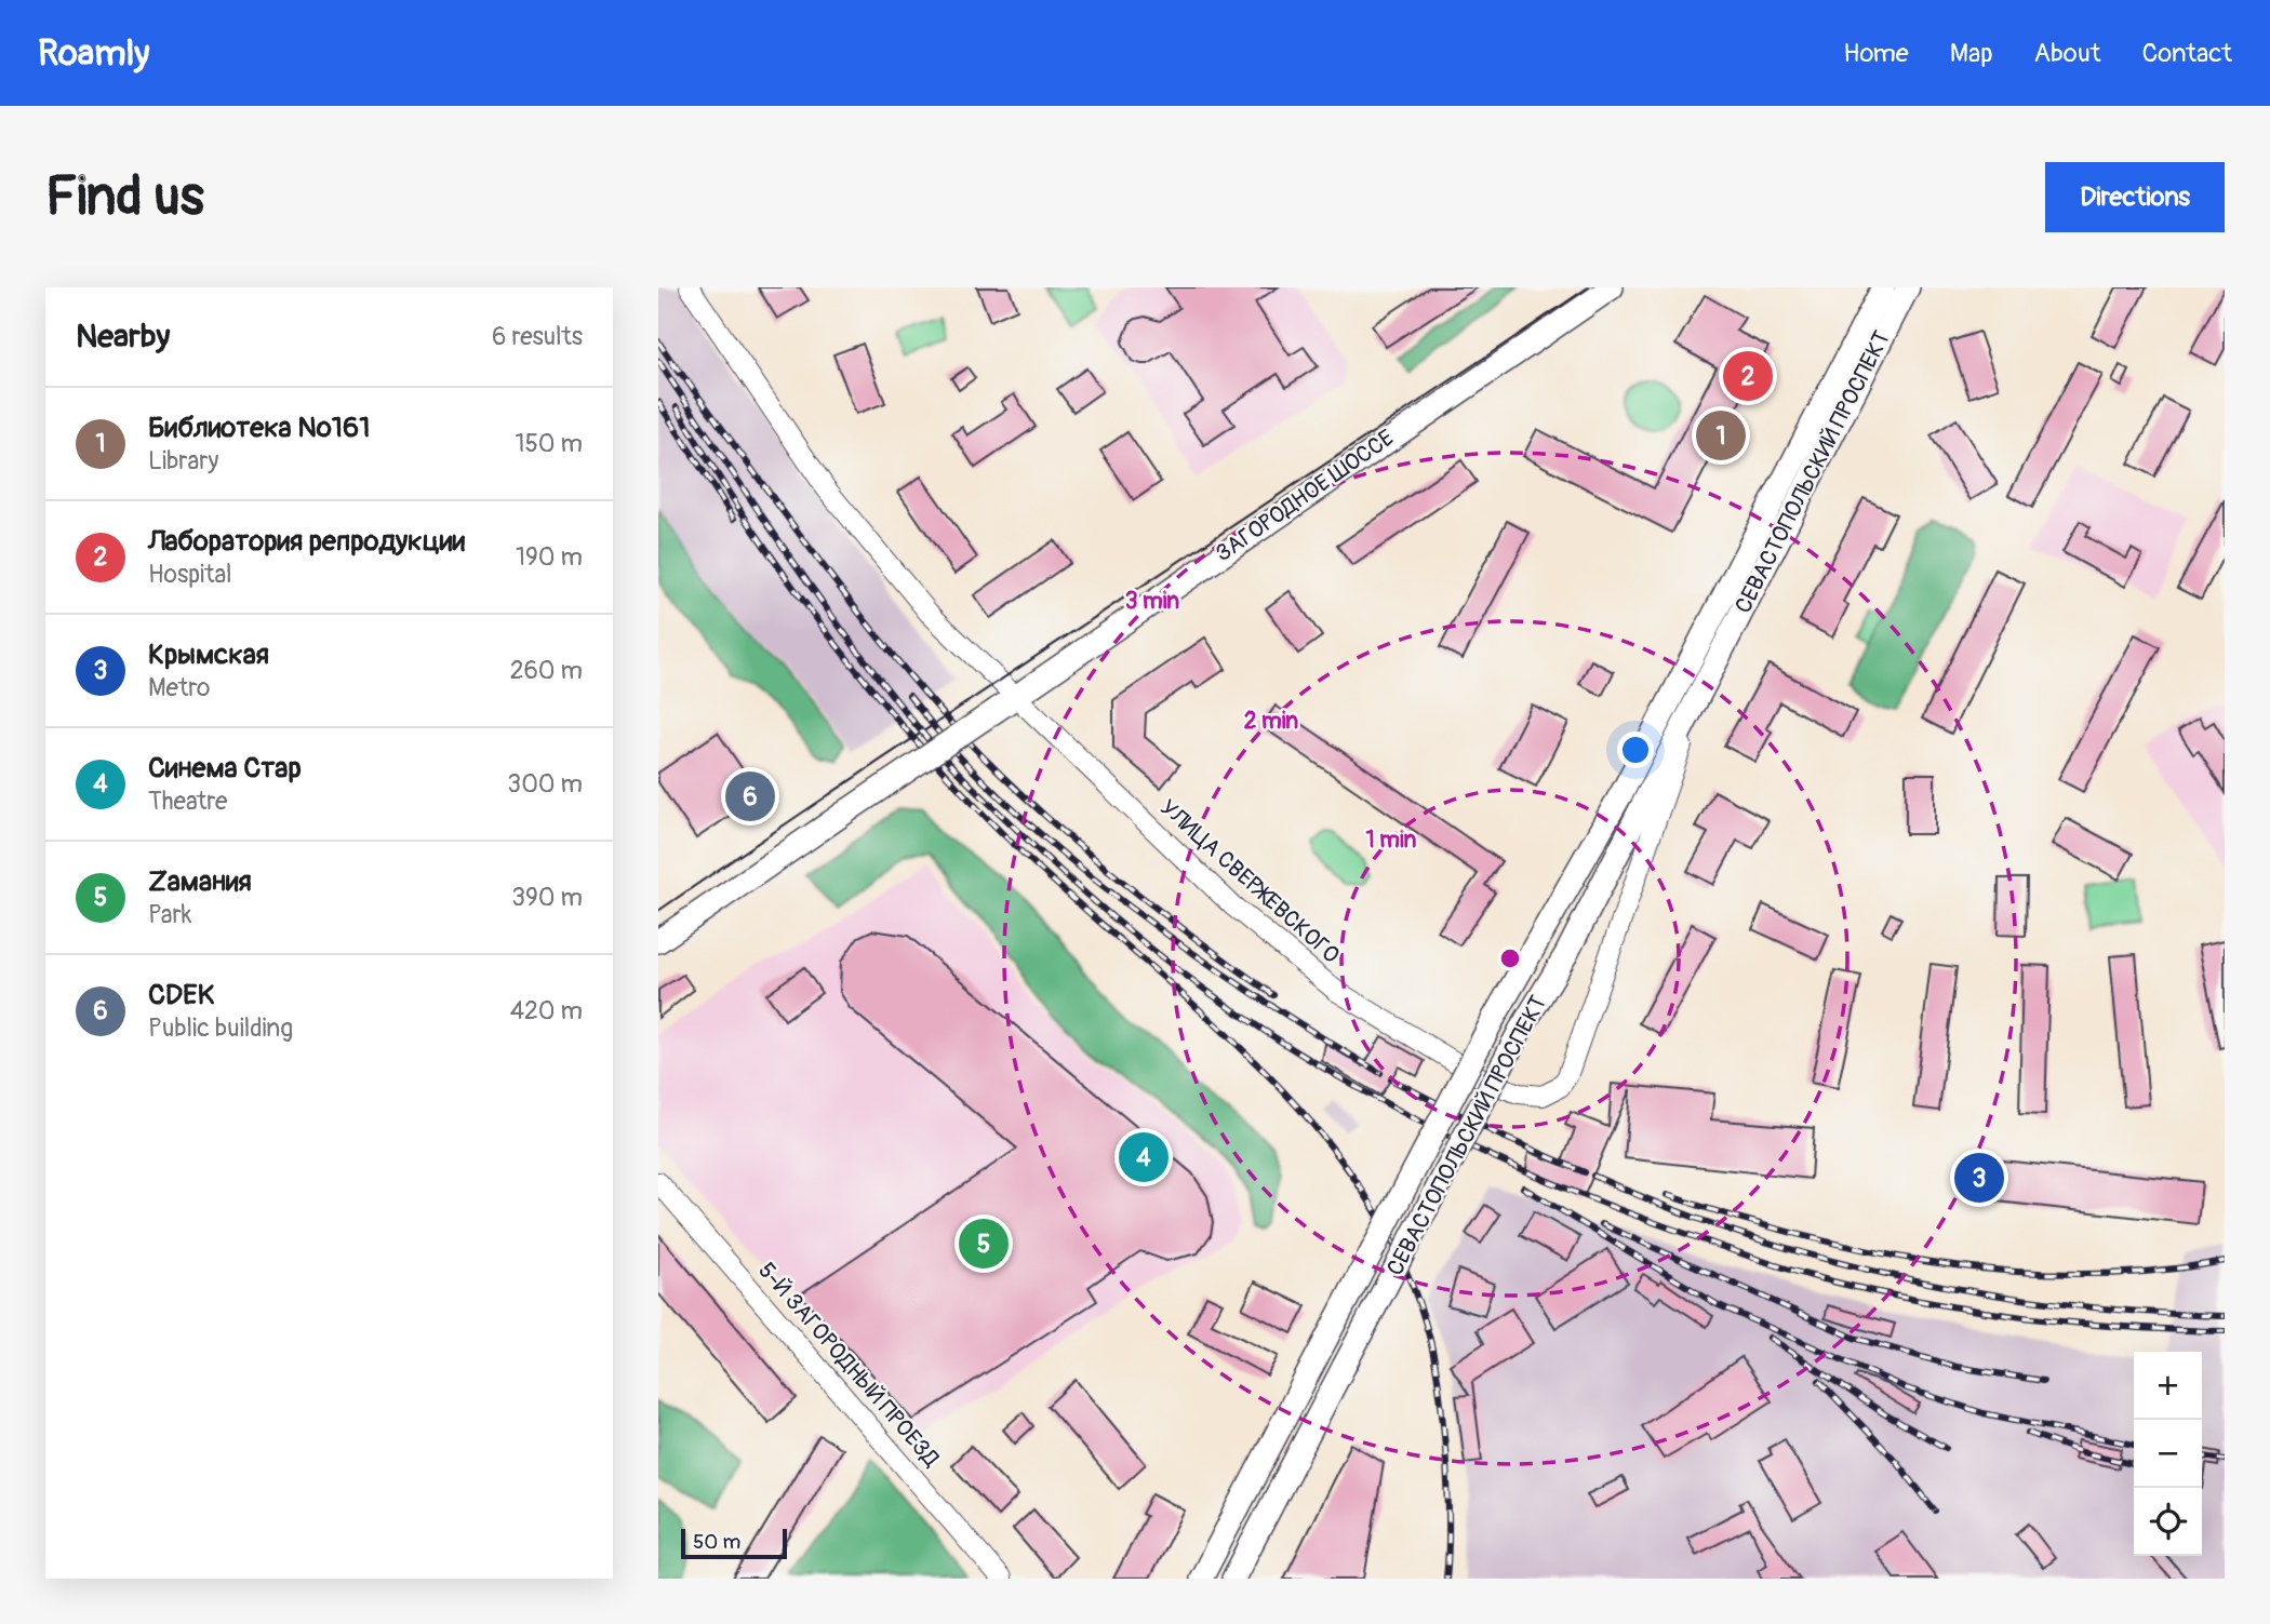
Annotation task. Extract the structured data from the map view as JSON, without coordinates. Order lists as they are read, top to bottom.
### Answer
{
  "streets": {
    "main road": ["СЕВАСТОПОЛЬСКИЙ ПРОСПЕКТ", "ЗАГОРОДНОЕ ШОССЕ"],
    "street": ["УЛИЦА СВЕРЖЕВСКОГО", "5-Й ЗАГОРОДНЫЙ ПРОЕЗД"]
  },
  "crossings": [
    ["СЕВАСТОПОЛЬСКИЙ ПРОСПЕКТ", "УЛИЦА СВЕРЖЕВСКОГО"],
    ["ЗАГОРОДНОЕ ШОССЕ", "УЛИЦА СВЕРЖЕВСКОГО"]
  ],
  "scale_bar": "50 m",
  "page": {
    "header": "Roamly",
    "nav": [
      "Home",
      "Map",
      "About",
      "Contact"
    ],
    "buttons": "Directions",
    "title": "Find us",
    "heading": ["Nearby", "6 results"],
    "pins": [
      "2",
      "1",
      "6",
      "4",
      "3",
      "5"
    ],
    "list": [
      {
        "mark": "1",
        "name": "Библиотека №161",
        "note": "Library",
        "value": "150 m"
      },
      {
        "mark": "2",
        "name": "Лаборатория репродукции",
        "note": "Hospital",
        "value": "190 m"
      },
      {
        "mark": "3",
        "name": "Крымская",
        "note": "Metro",
        "value": "260 m"
      },
      {
        "mark": "4",
        "name": "Синема Стар",
        "note": "Theatre",
        "value": "300 m"
      },
      {
        "mark": "5",
        "name": "Zамания",
        "note": "Park",
        "value": "390 m"
      },
      {
        "mark": "6",
        "name": "CDEK",
        "note": "Public building",
        "value": "420 m"
      }
    ],
    "map_buttons": ["+", "−"],
    "scale": "50 m"
  },
  "rings": ["3 min", "2 min", "1 min"]
}
